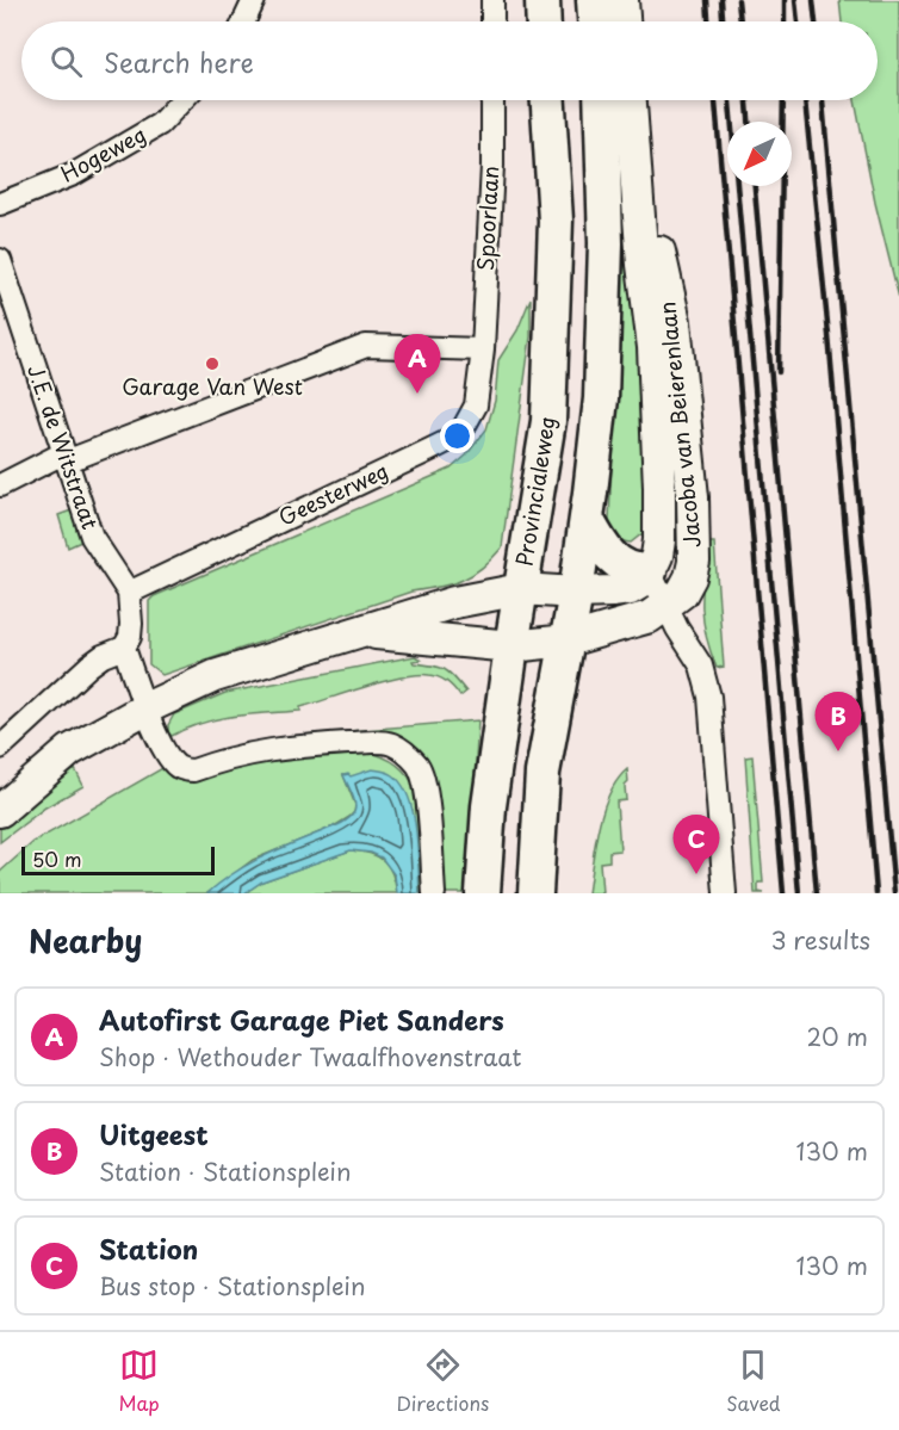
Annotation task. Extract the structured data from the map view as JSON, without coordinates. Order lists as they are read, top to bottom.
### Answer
{
  "streets": {
    "main road": ["Jacoba van Beierenlaan", "Provincialeweg"],
    "street": [
      "Hogeweg",
      "Spoorlaan",
      "J.E. de Witstraat",
      "Geesterweg"
    ]
  },
  "crossings": [
    ["Spoorlaan", "Geesterweg"],
    ["J.E. de Witstraat", "Geesterweg"]
  ],
  "places": ["Garage Van West"],
  "scale_bar": "50 m",
  "north": "bottom left",
  "page": {
    "search": "Search here",
    "pins": ["A", "B", "C"],
    "scale": "50 m",
    "heading": ["Nearby", "3 results"],
    "list": [
      {
        "mark": "A",
        "name": "Autofirst Garage Piet Sanders",
        "note": "Shop · Wethouder Twaalfhovenstraat",
        "value": "20 m"
      },
      {
        "mark": "B",
        "name": "Uitgeest",
        "note": "Station · Stationsplein",
        "value": "130 m"
      },
      {
        "mark": "C",
        "name": "Station",
        "note": "Bus stop · Stationsplein",
        "value": "130 m"
      }
    ],
    "nav": ["Map", "Directions", "Saved"]
  }
}
